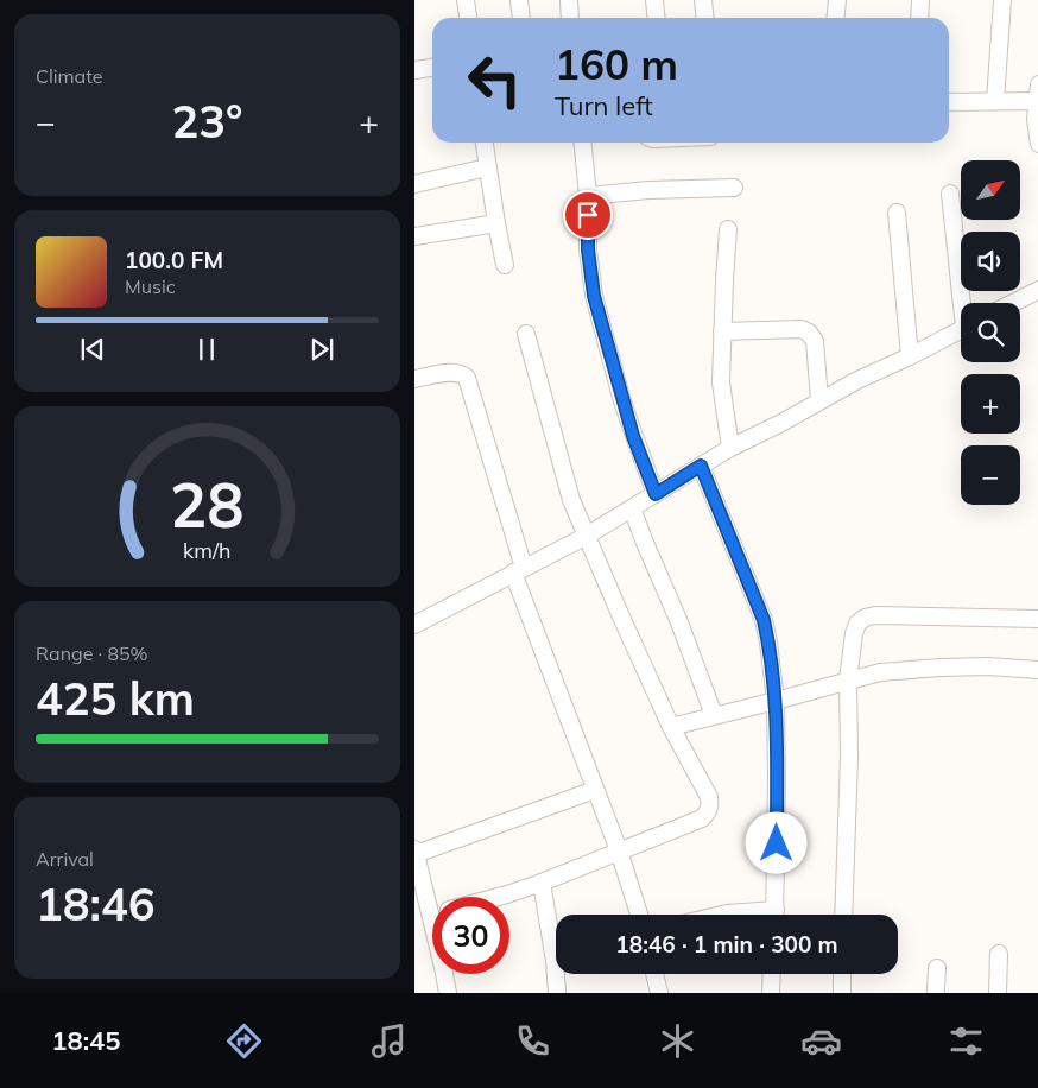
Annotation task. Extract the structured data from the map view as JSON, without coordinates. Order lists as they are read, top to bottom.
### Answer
{
  "north": "top right",
  "page": {
    "tile": [
      "Climate",
      ["Range · 85%", "425 km"],
      ["Arrival", "18:46"]
    ],
    "turn": ["160 m", "Turn left"],
    "heat": ["−", "23°", "+"],
    "map_buttons": ["+", "−"],
    "song": ["100.0 FM", "Music"],
    "limit": "30",
    "trip": "18:46 · 1 min · 300 m",
    "tabs": "18:45",
    "gauge": ["28", "km/h"]
  }
}
